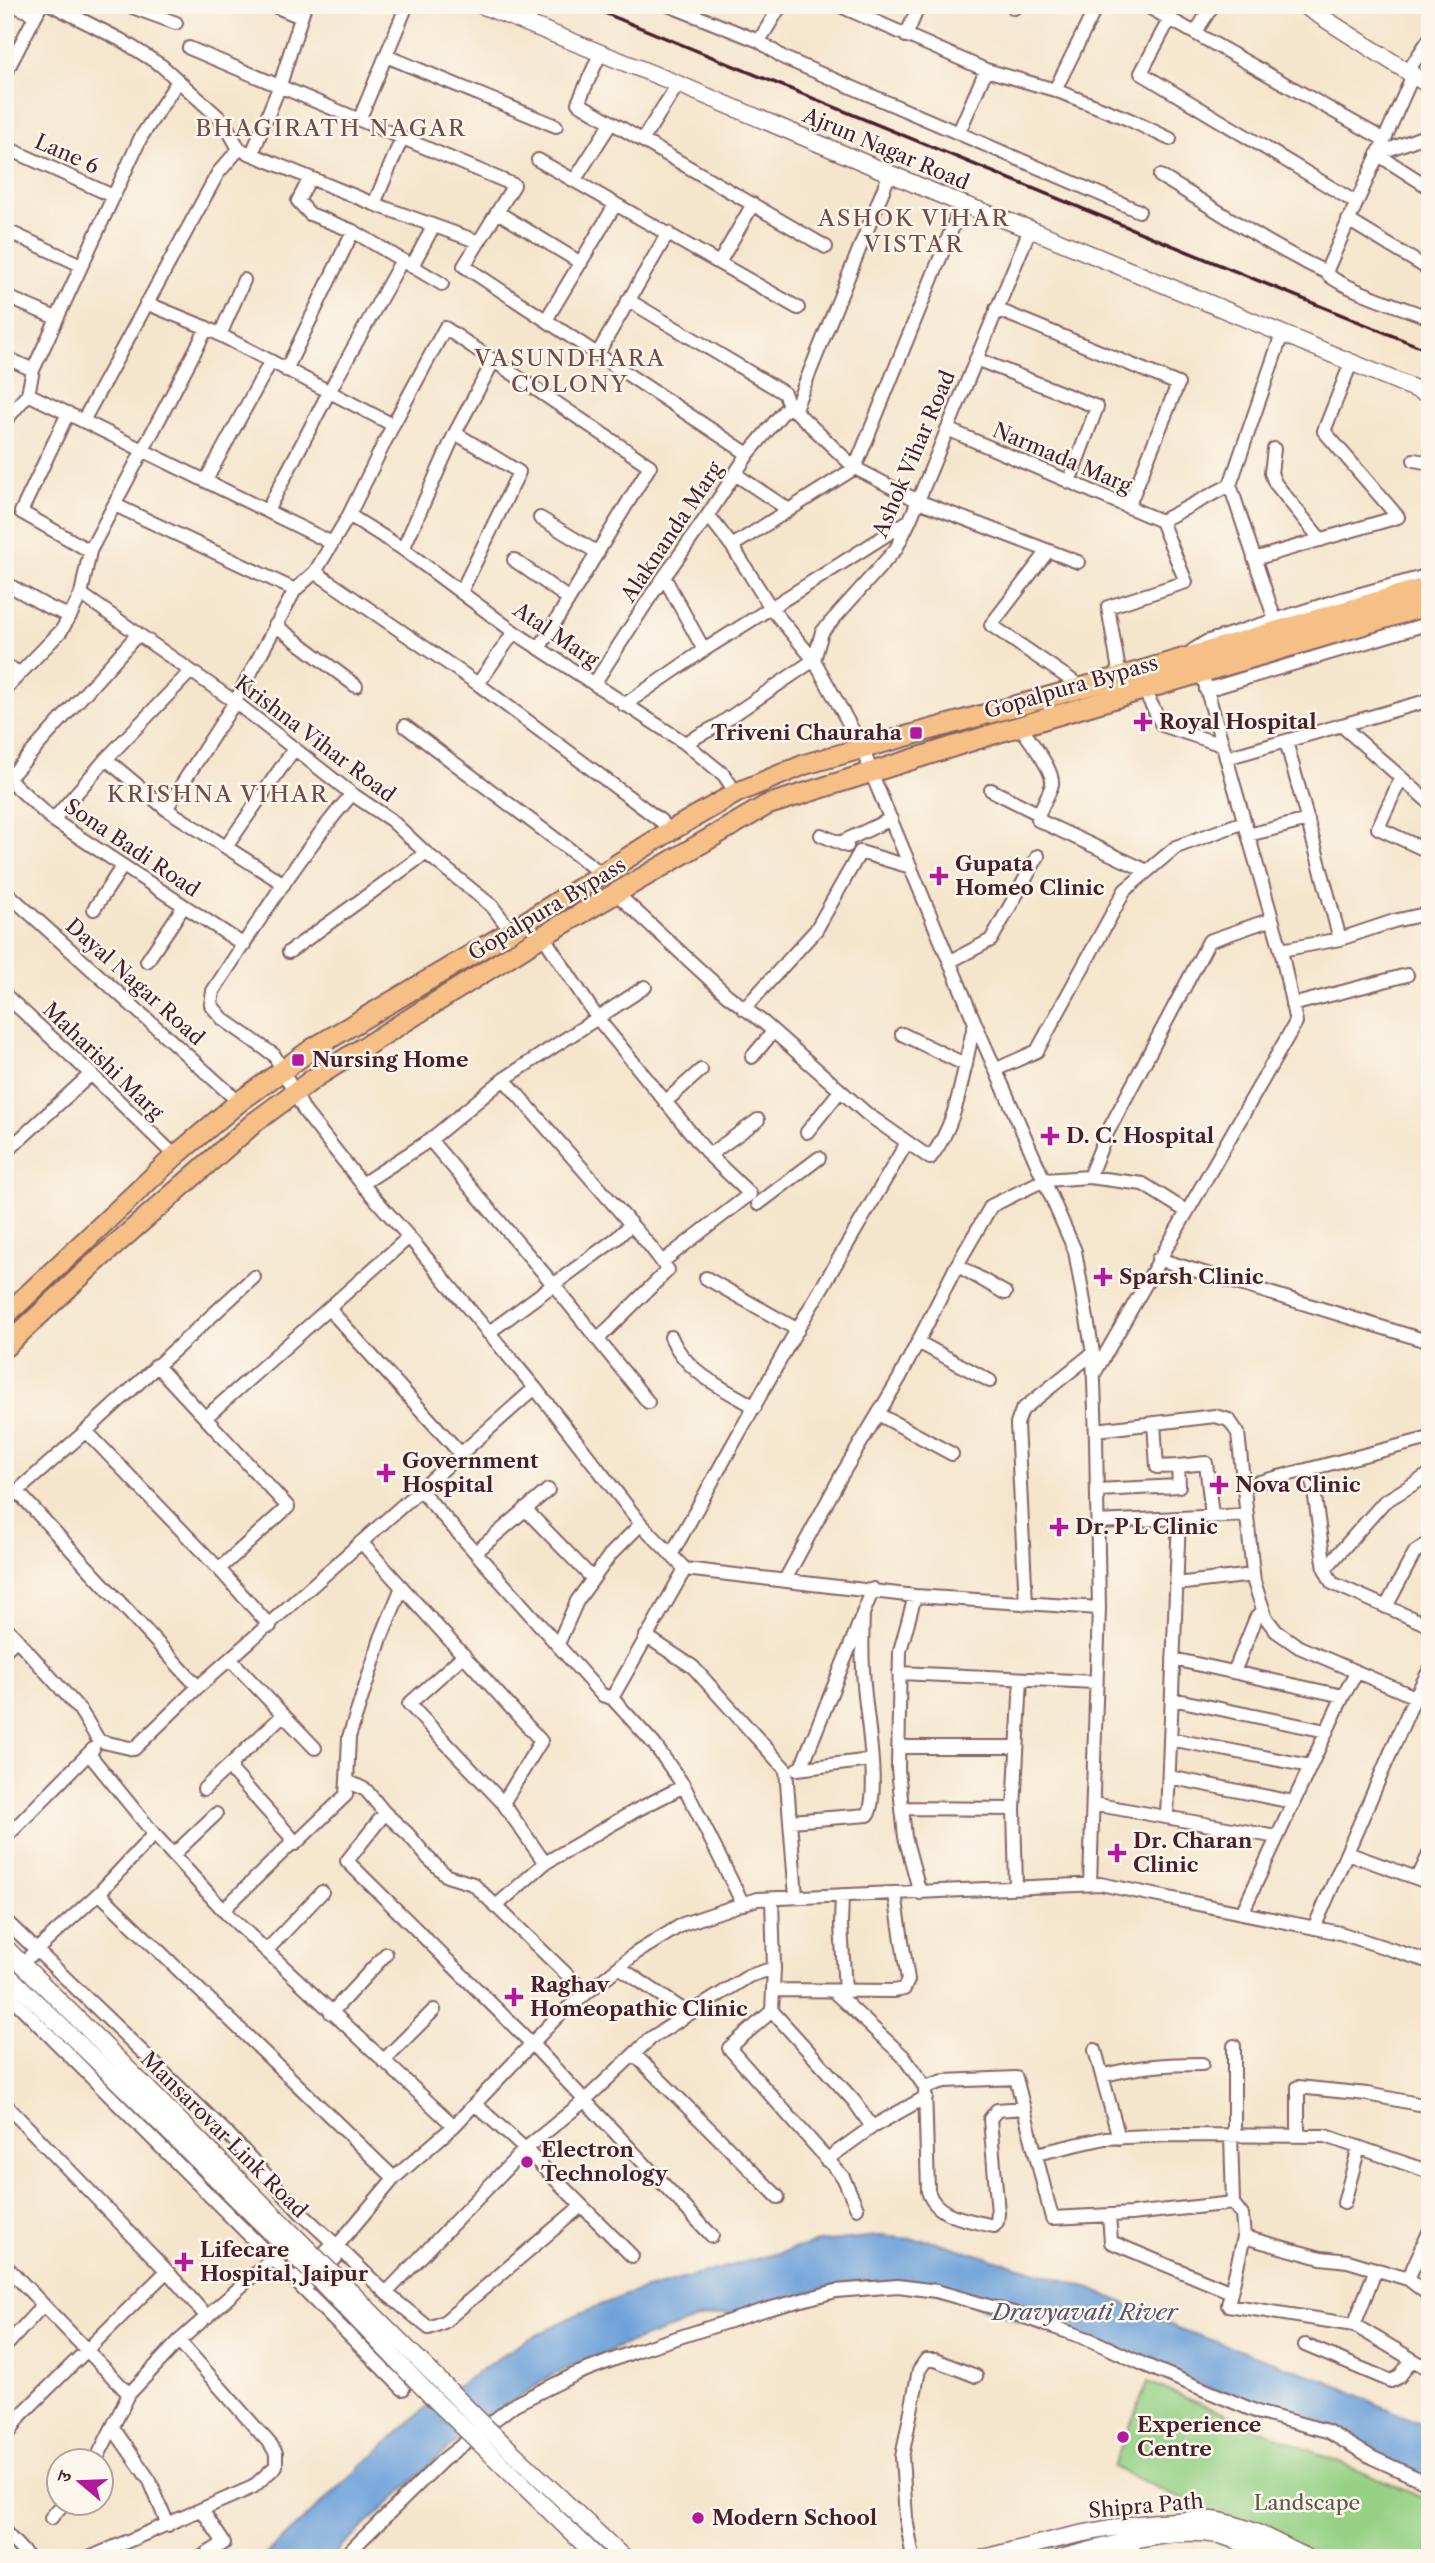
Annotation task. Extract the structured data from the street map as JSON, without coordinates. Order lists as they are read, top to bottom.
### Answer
{
  "streets": {
    "main road": ["Gopalpura Bypass"],
    "street": [
      "Ajrun Nagar Road",
      "Lane 6",
      "Ashok Vihar Road",
      "Narmada Marg",
      "Alaknanda Marg",
      "Atal Marg",
      "Krishna Vihar Road",
      "Sona Badi Road",
      "Dayal Nagar Road",
      "Maharishi Marg",
      "Mansarovar Link Road",
      "Shipra Path"
    ]
  },
  "crossings": [
    ["Ajrun Nagar Road", "Ashok Vihar Road"],
    ["Ajrun Nagar Road", "Alaknanda Marg"],
    ["Ashok Vihar Road", "Narmada Marg"],
    ["Alaknanda Marg", "Atal Marg"],
    ["Atal Marg", "Gopalpura Bypass"],
    ["Gopalpura Bypass", "Krishna Vihar Road"],
    ["Gopalpura Bypass", "Dayal Nagar Road"],
    ["Gopalpura Bypass", "Maharishi Marg"]
  ],
  "districts": [
    "BHAGIRATH NAGAR",
    "ASHOK VIHAR VISTAR",
    "VASUNDHARA COLONY",
    "KRISHNA VIHAR"
  ],
  "water": ["Dravyavati River"],
  "parks": ["Landscape"],
  "places": {
    "health": [
      "Royal Hospital",
      "Gupata Homeo Clinic",
      "D. C. Hospital",
      "Sparsh Clinic",
      "Government Hospital",
      "Nova Clinic",
      "Dr. P L Clinic",
      "Dr. Charan Clinic",
      "Raghav Homeopathic Clinic",
      "Lifecare Hospital, Jaipur"
    ],
    "transit": ["Triveni Chauraha", "Nursing Home"],
    "other": ["Electron Technology", "Experience Centre", "Modern School"]
  },
  "north": "left"
}
